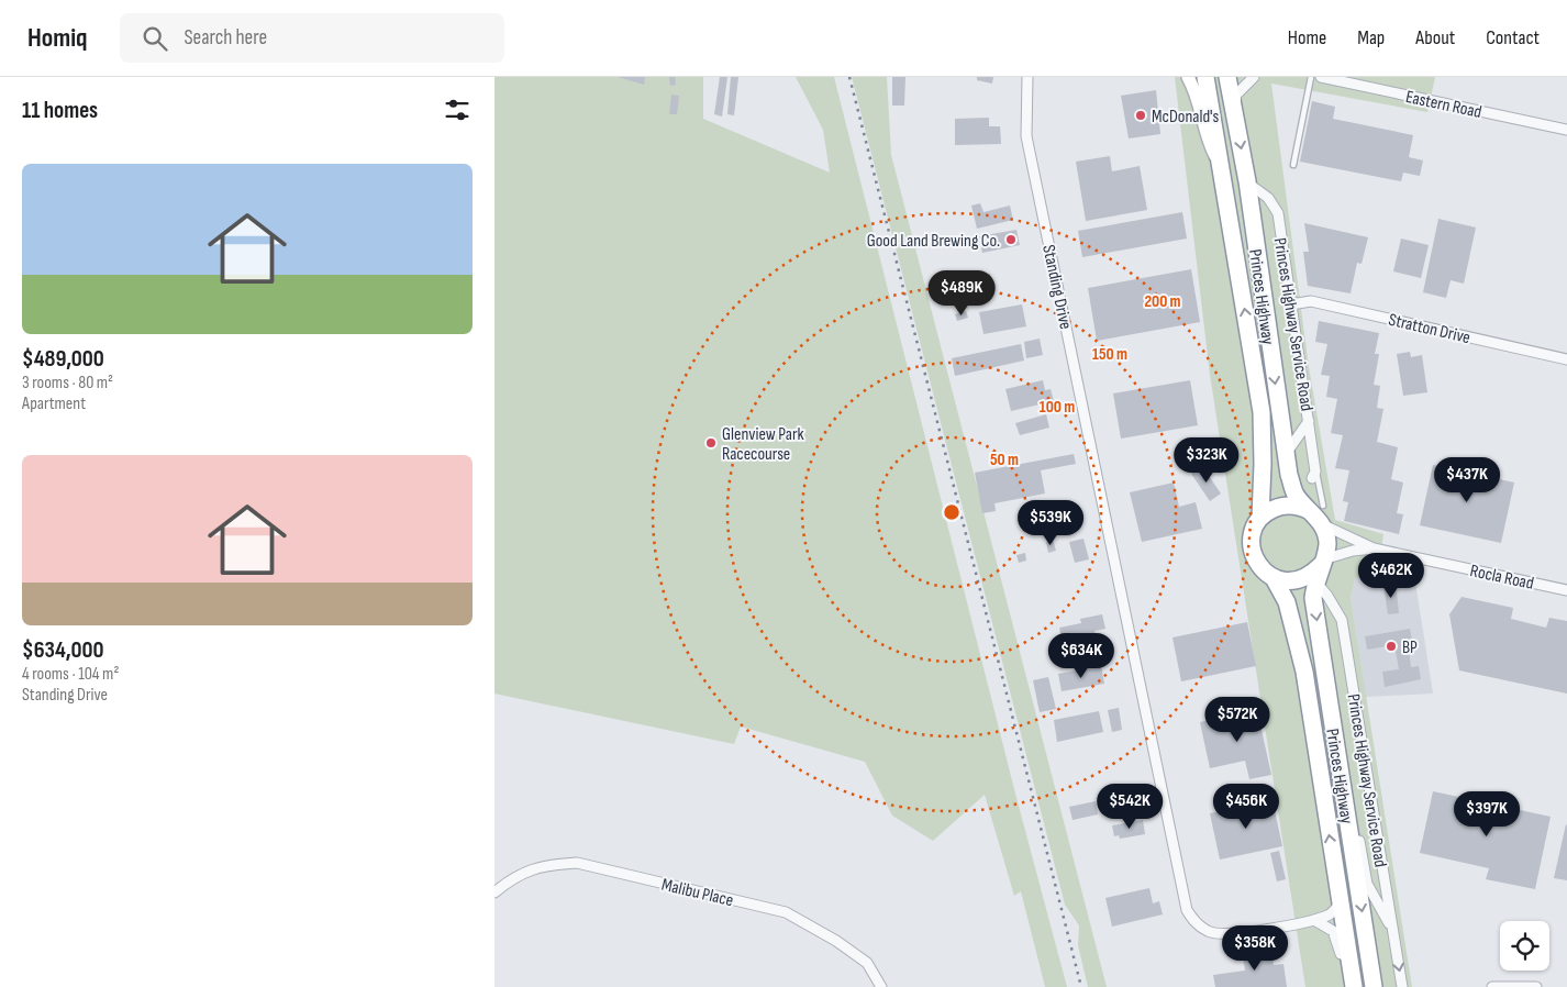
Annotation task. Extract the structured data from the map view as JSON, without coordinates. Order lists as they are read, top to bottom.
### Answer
{
  "streets": {
    "highway": ["Princes Highway"],
    "street": [
      "Eastern Road",
      "Standing Drive",
      "Princes Highway Service Road",
      "Stratton Drive",
      "Rocla Road",
      "Malibu Place"
    ]
  },
  "crossings": [
    ["Standing Drive", "Princes Highway"],
    ["Princes Highway", "Princes Highway Service Road"],
    ["Princes Highway", "Rocla Road"],
    ["Princes Highway Service Road", "Stratton Drive"]
  ],
  "places": [
    "McDonald's",
    "Good Land Brewing Co.",
    "Glenview Park Racecourse",
    "BP"
  ],
  "page": {
    "header": "Homiq",
    "search": "Search here",
    "nav": [
      "Home",
      "Map",
      "About",
      "Contact"
    ],
    "heading": "11 homes",
    "list": [
      {
        "name": "$489,000",
        "note": "3 rooms · 80 m² · Apartment"
      },
      {
        "name": "$634,000",
        "note": "4 rooms · 104 m² · Standing Drive"
      }
    ],
    "price": [
      "$489K",
      "$323K",
      "$437K",
      "$539K",
      "$462K",
      "$634K",
      "$572K",
      "$542K",
      "$456K",
      "$397K",
      "$358K"
    ]
  },
  "rings": [
    "200 m",
    "150 m",
    "100 m",
    "50 m"
  ]
}
